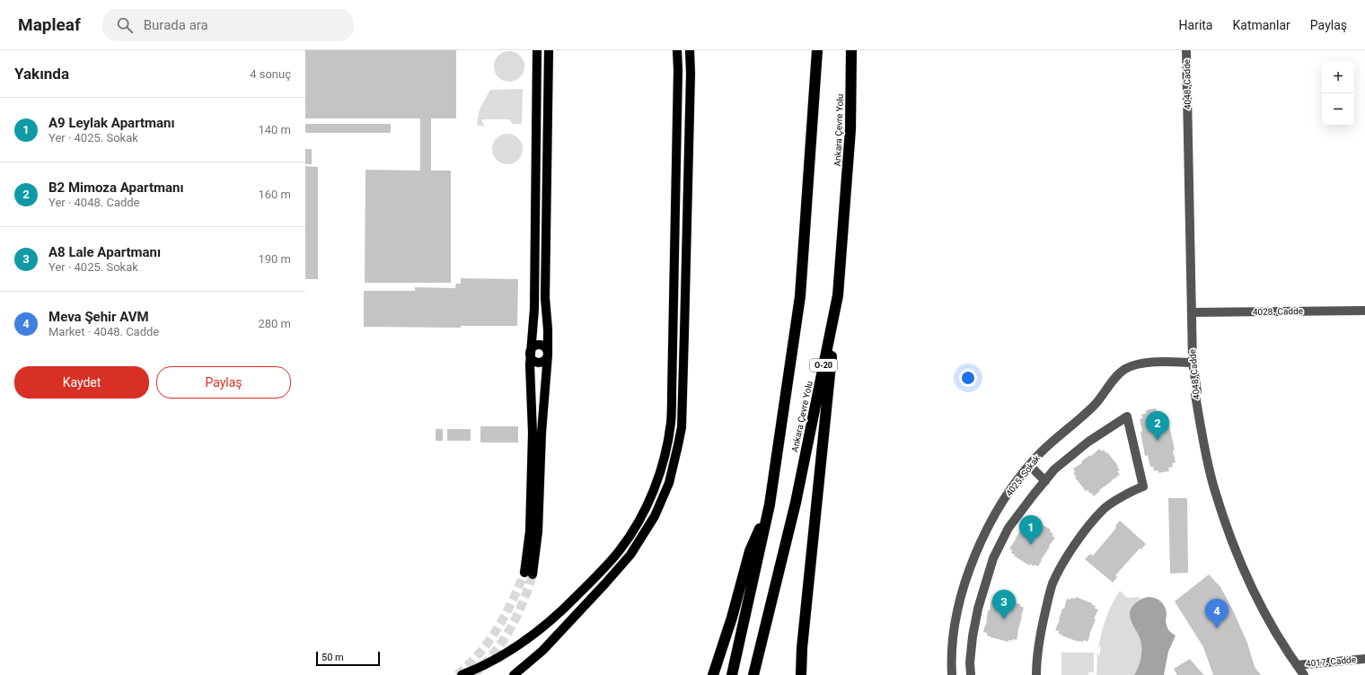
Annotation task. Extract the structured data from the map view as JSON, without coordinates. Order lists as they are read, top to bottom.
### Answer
{
  "streets": {
    "highway": ["Ankara Çevre Yolu", "O-20"],
    "street": [
      "4048. Cadde",
      "4028. Cadde",
      "4025. Sokak",
      "4017. Cadde"
    ]
  },
  "crossings": [
    ["4048. Cadde", "4028. Cadde"],
    ["4048. Cadde", "4025. Sokak"],
    ["4048. Cadde", "4017. Cadde"]
  ],
  "scale_bar": "50 m",
  "page": {
    "header": "Mapleaf",
    "search": "Burada ara",
    "nav": ["Harita", "Katmanlar", "Paylaş"],
    "heading": ["Yakında", "4 sonuç"],
    "map_buttons": ["+", "−"],
    "list": [
      {
        "mark": "1",
        "name": "A9 Leylak Apartmanı",
        "note": "Yer · 4025. Sokak",
        "value": "140 m"
      },
      {
        "mark": "2",
        "name": "B2 Mimoza Apartmanı",
        "note": "Yer · 4048. Cadde",
        "value": "160 m"
      },
      {
        "mark": "3",
        "name": "A8 Lale Apartmanı",
        "note": "Yer · 4025. Sokak",
        "value": "190 m"
      },
      {
        "mark": "4",
        "name": "Meva Şehir AVM",
        "note": "Market · 4048. Cadde",
        "value": "280 m"
      }
    ],
    "buttons": ["Kaydet", "Paylaş"],
    "pins": [
      "2",
      "1",
      "3",
      "4"
    ],
    "scale": "50 m"
  }
}
